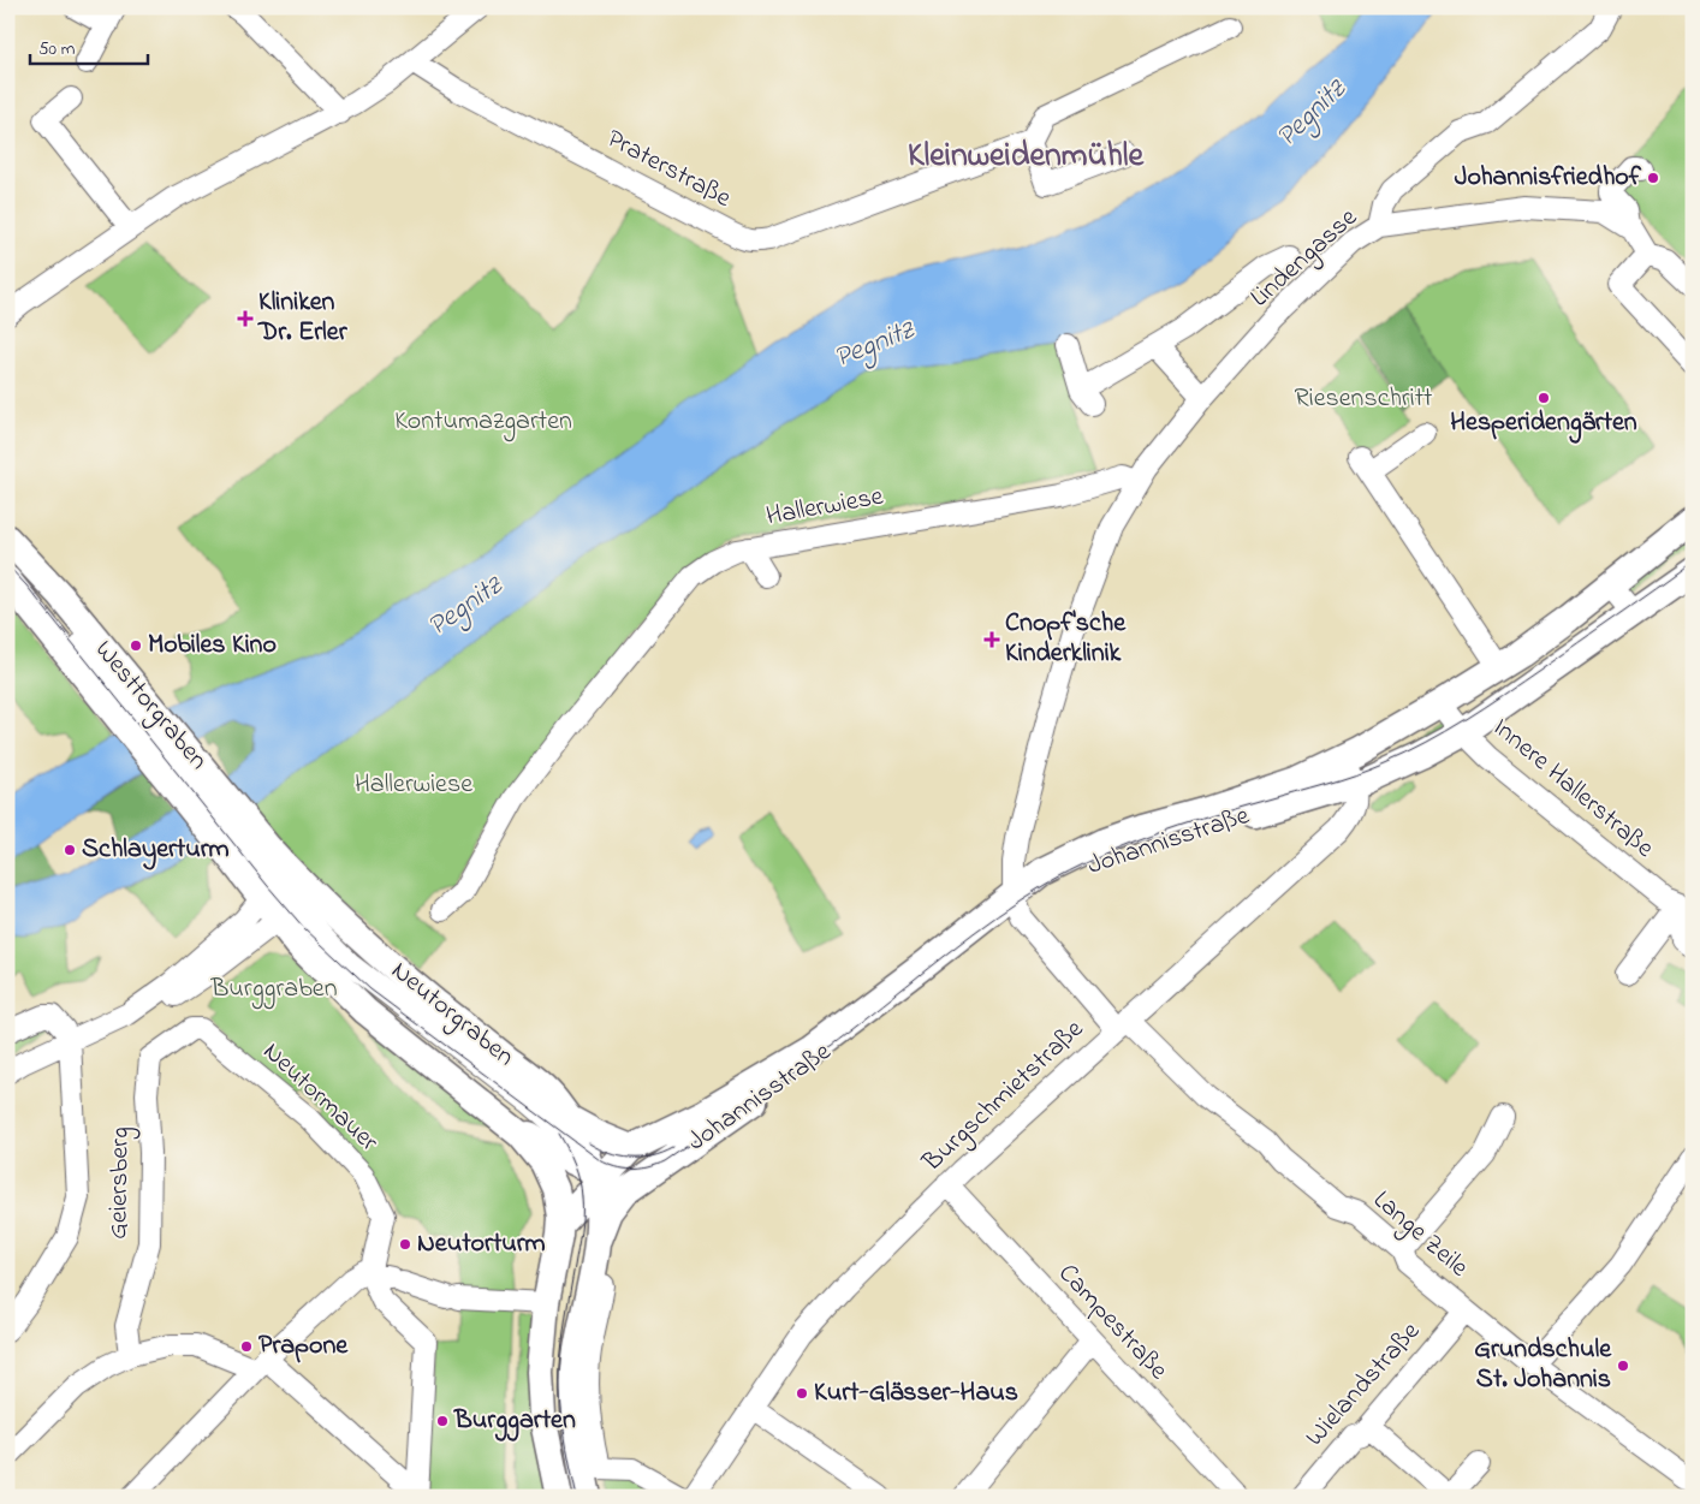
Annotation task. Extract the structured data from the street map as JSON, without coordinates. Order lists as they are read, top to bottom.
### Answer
{
  "streets": {
    "main road": ["Westtorgraben", "Johannisstraße", "Neutorgraben"],
    "street": [
      "Praterstraße",
      "Lindengasse",
      "Hallerwiese",
      "Innere Hallerstraße",
      "Burgschmietstraße",
      "Neutormauer",
      "Geiersberg",
      "Lange Zeile",
      "Campestraße",
      "Wielandstraße"
    ]
  },
  "crossings": [
    ["Lindengasse", "Hallerwiese"],
    ["Lindengasse", "Johannisstraße"],
    ["Lindengasse", "Lange Zeile"],
    ["Westtorgraben", "Neutorgraben"],
    ["Innere Hallerstraße", "Johannisstraße"],
    ["Johannisstraße", "Neutorgraben"],
    ["Johannisstraße", "Burgschmietstraße"],
    ["Johannisstraße", "Lange Zeile"],
    ["Burgschmietstraße", "Lange Zeile"],
    ["Burgschmietstraße", "Campestraße"],
    ["Neutormauer", "Geiersberg"],
    ["Lange Zeile", "Wielandstraße"]
  ],
  "districts": ["Kleinweidenmühle"],
  "water": ["Pegnitz"],
  "parks": [
    "Riesenschritt",
    "Kontumazgarten",
    "Hallerwiese",
    "Burggraben"
  ],
  "places": {
    "other": [
      "Johannisfriedhof",
      "Hesperidengärten",
      "Mobiles Kino",
      "Schlayerturm",
      "Neutorturm",
      "Prapone",
      "Grundschule St. Johannis",
      "Kurt-Glässer-Haus",
      "Burggarten"
    ],
    "health": ["Kliniken Dr. Erler", "Cnopf'sche Kinderklinik"]
  },
  "scale_bar": "50 m"
}
